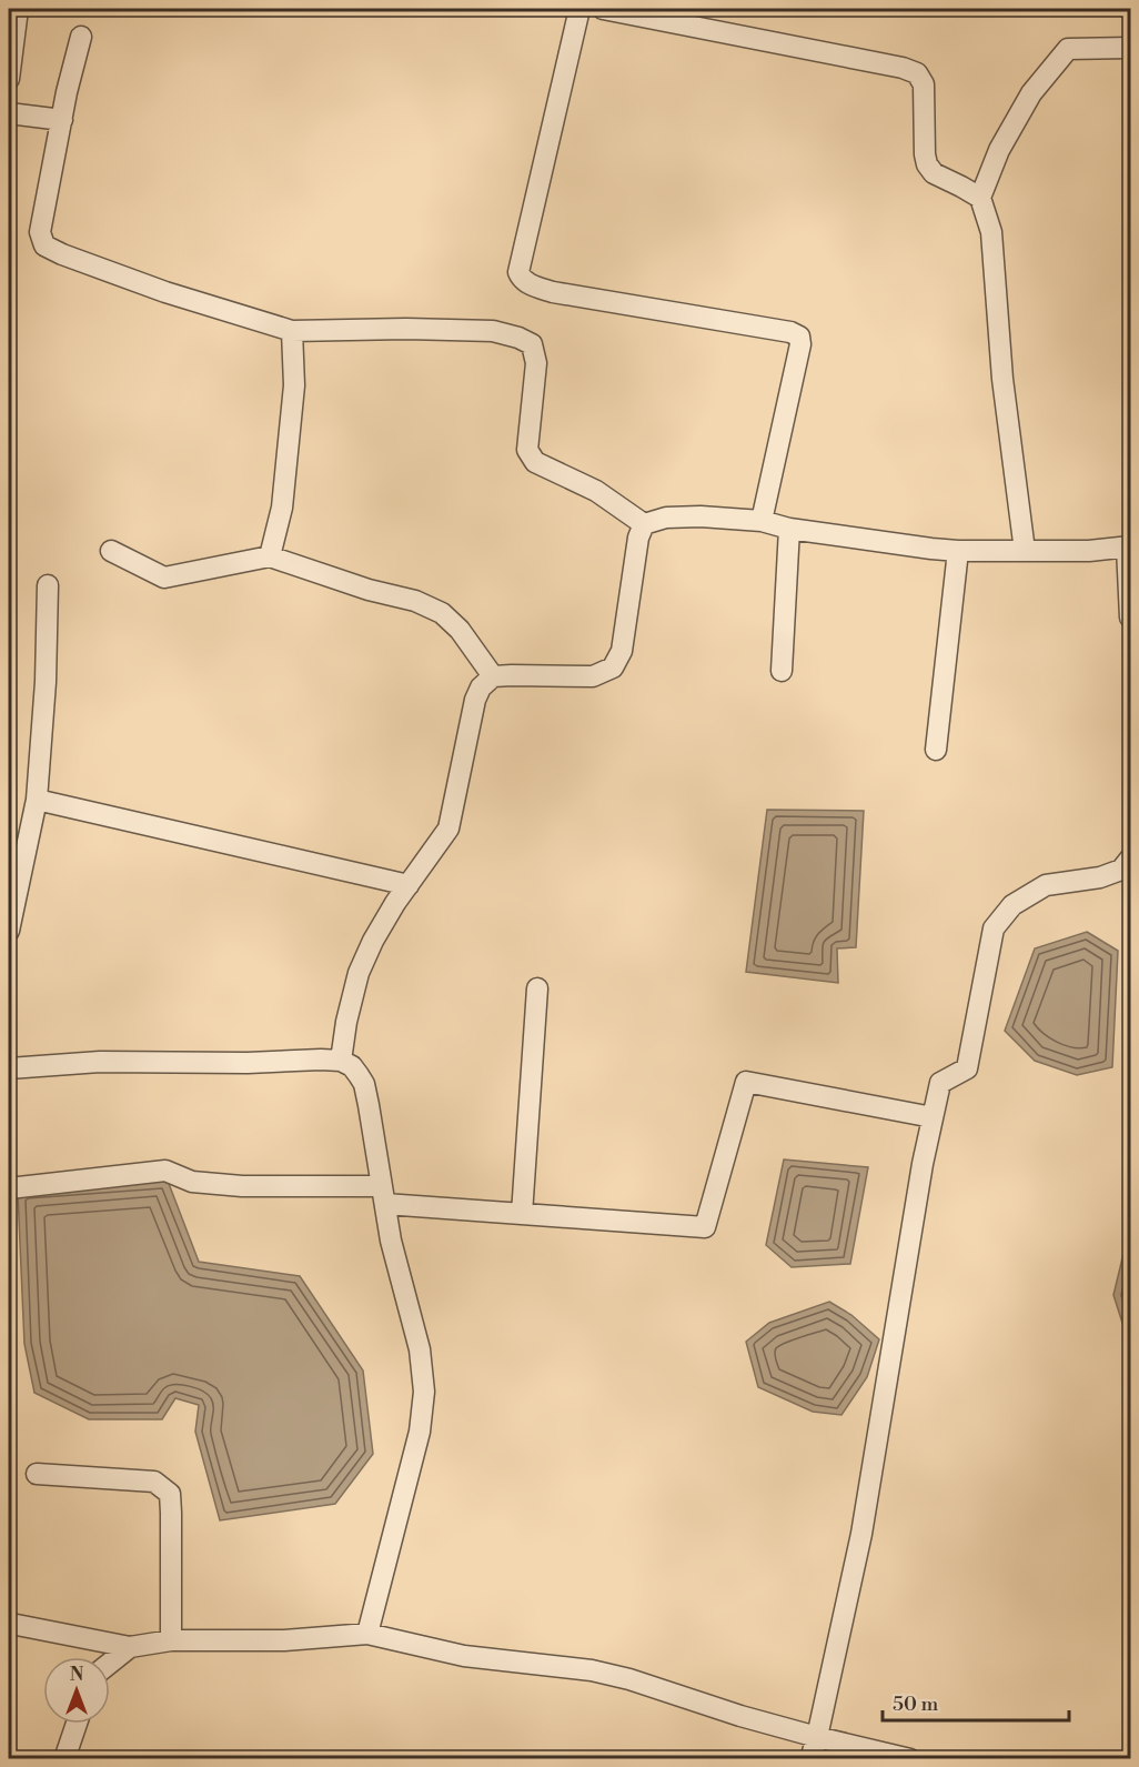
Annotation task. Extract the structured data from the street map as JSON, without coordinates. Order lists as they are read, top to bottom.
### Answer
{
  "scale_bar": "50 m",
  "north": "top"
}
